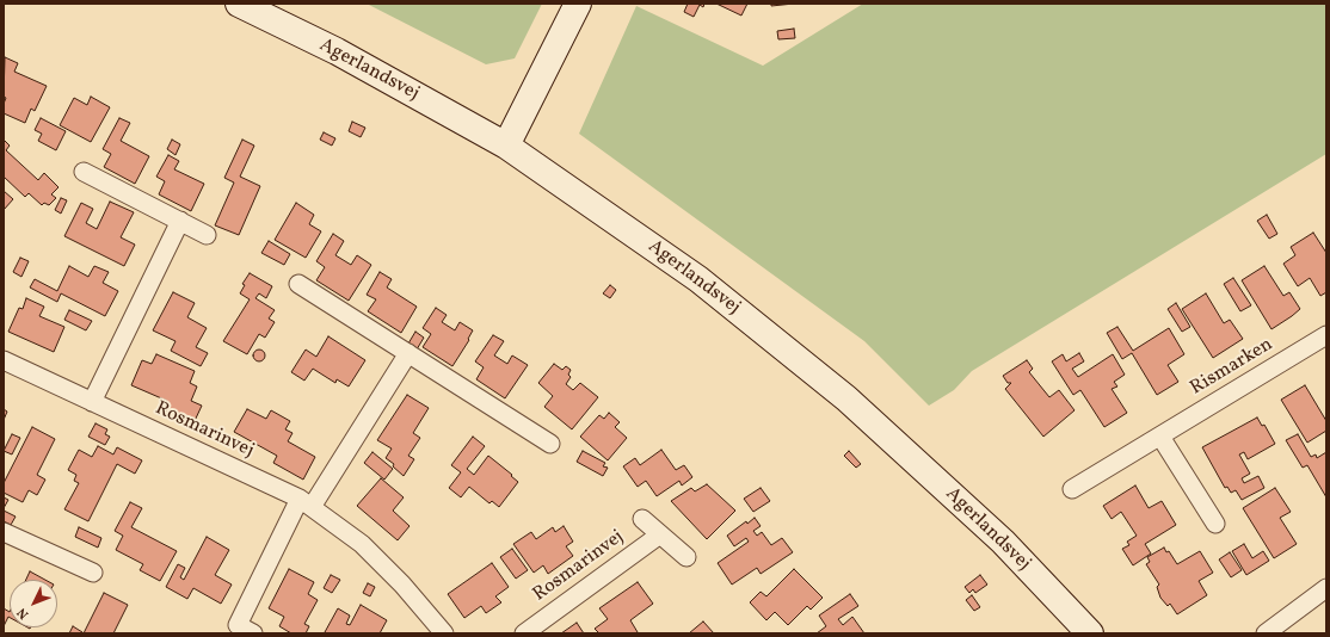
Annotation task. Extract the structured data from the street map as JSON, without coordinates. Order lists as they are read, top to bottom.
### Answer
{
  "streets": {
    "street": ["Agerlandsvej", "Rismarken", "Rosmarinvej"]
  },
  "north": "bottom left"
}
